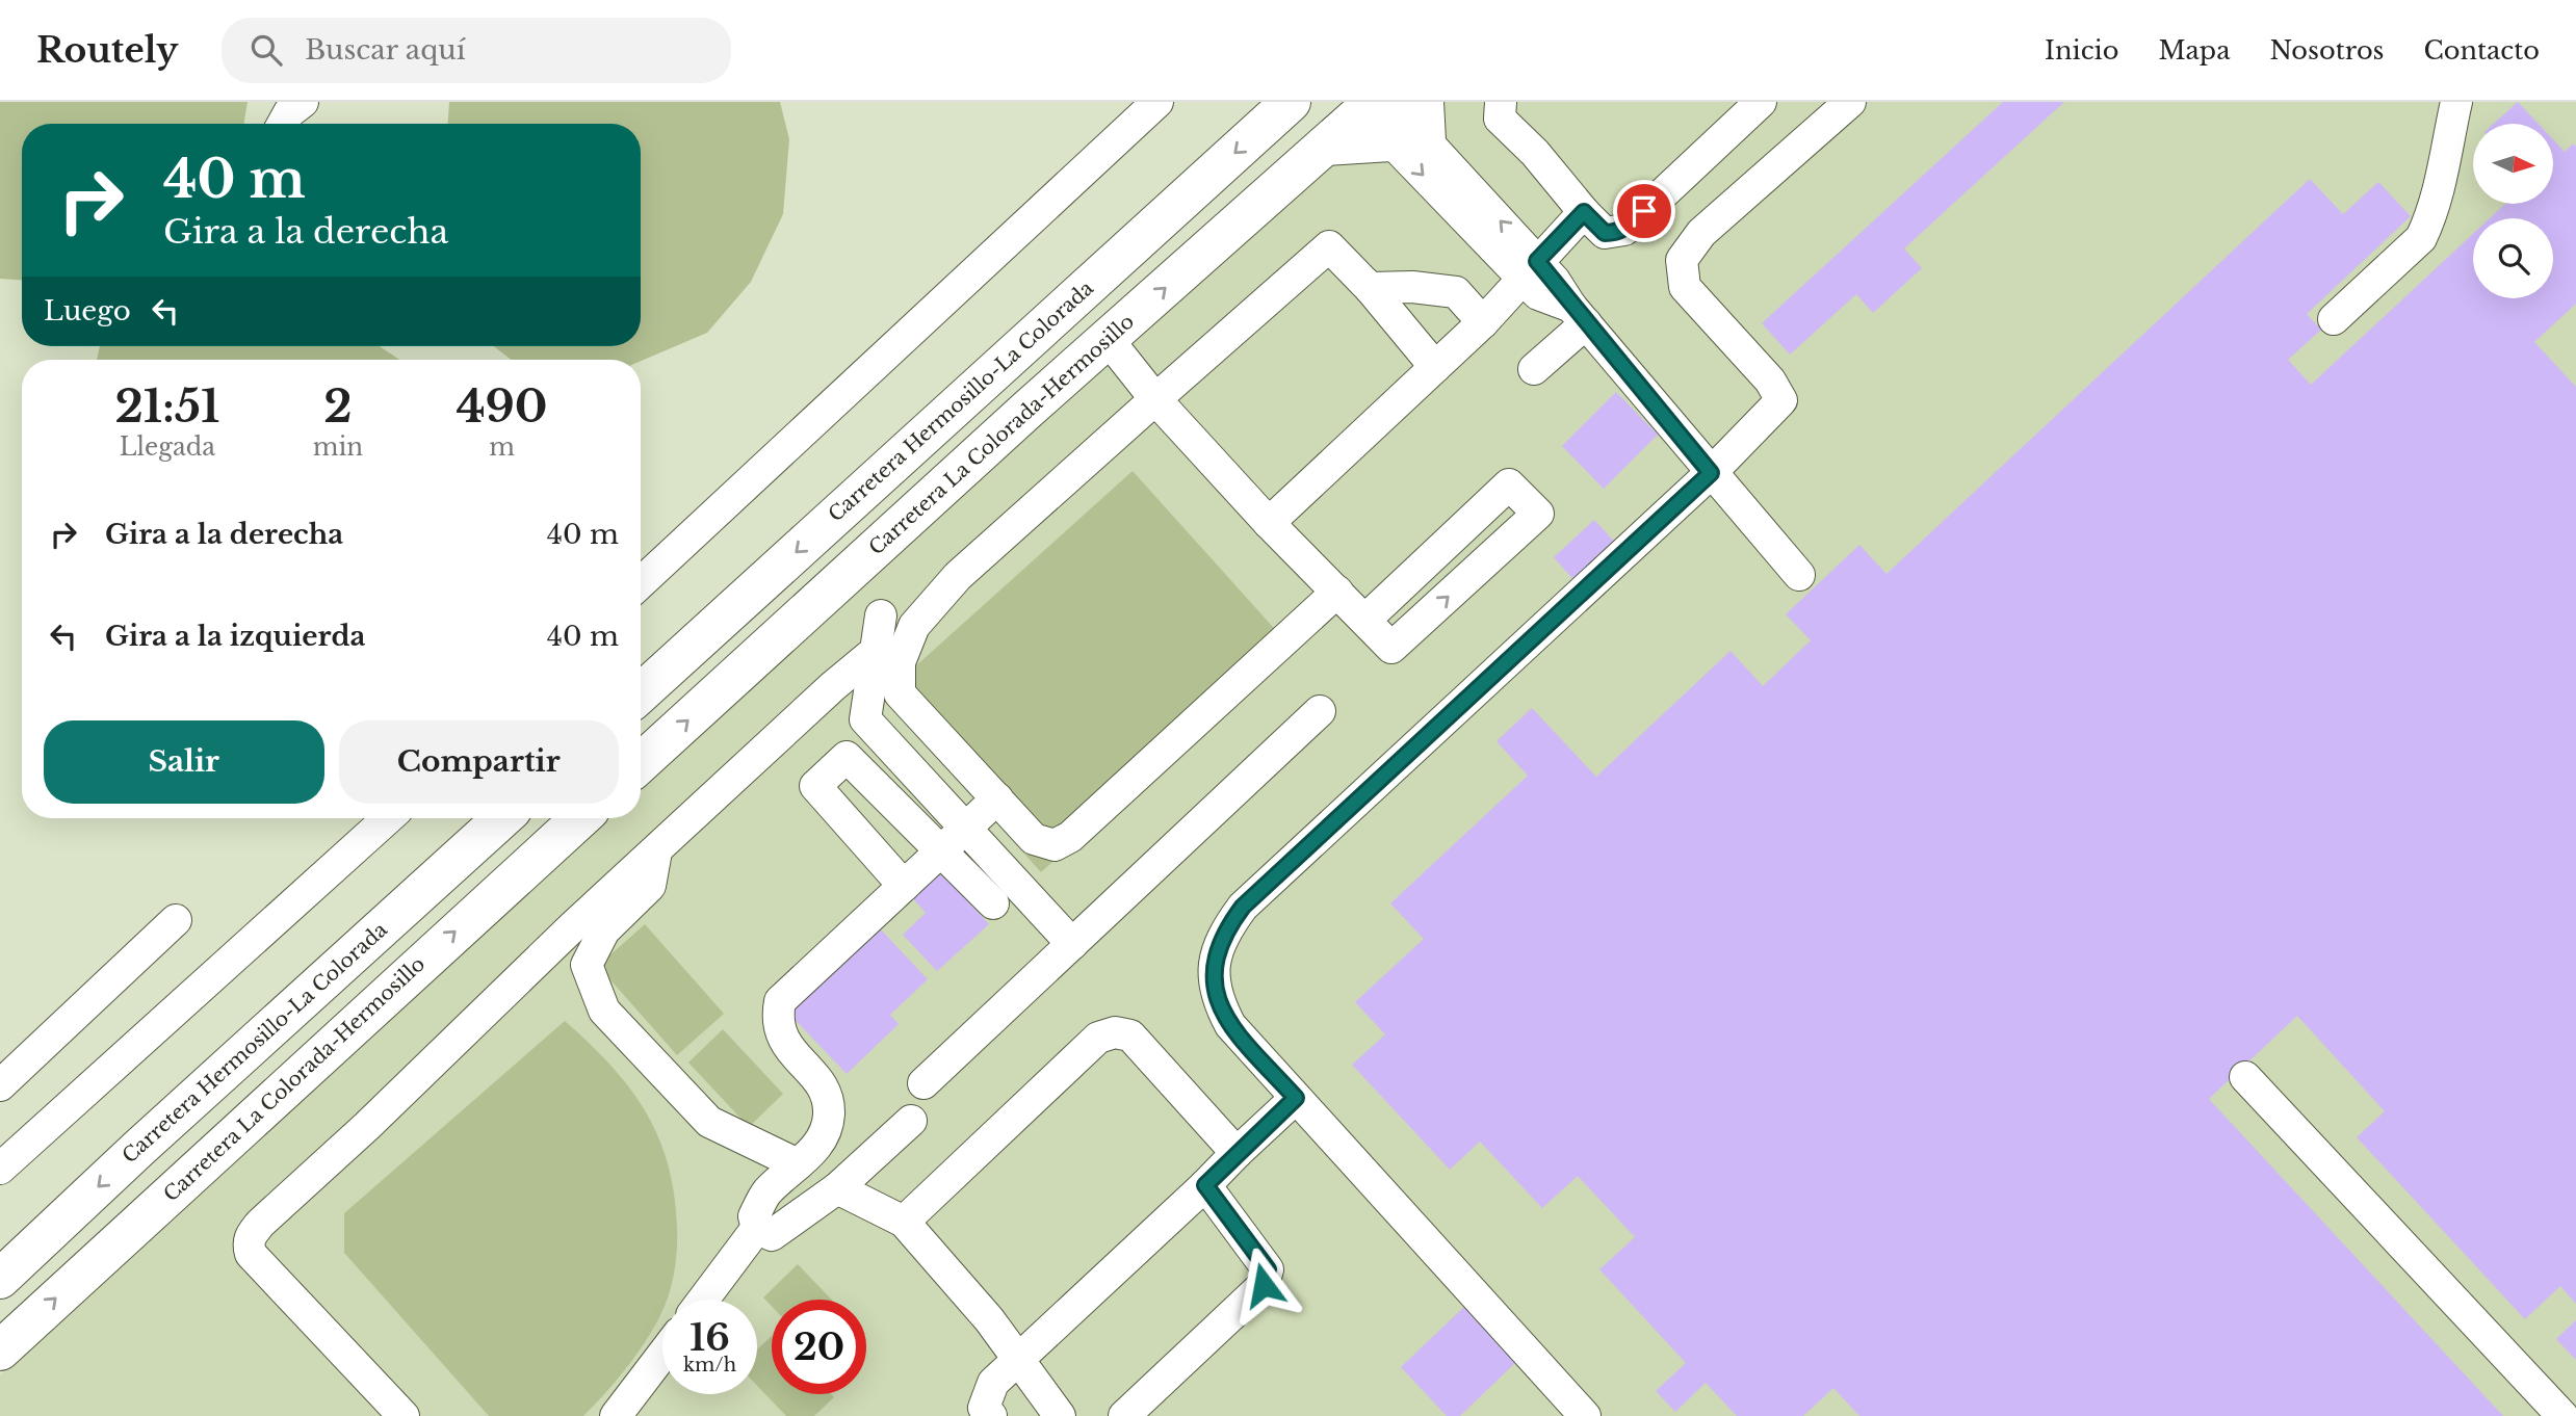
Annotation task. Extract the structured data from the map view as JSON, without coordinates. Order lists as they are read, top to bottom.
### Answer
{
  "streets": {
    "highway": ["Carretera Hermosillo-La Colorada", "Carretera La Colorada-Hermosillo"]
  },
  "one_way": ["Carretera Hermosillo-La Colorada", "Carretera La Colorada-Hermosillo"],
  "north": "right",
  "page": {
    "header": "Routely",
    "search": "Buscar aquí",
    "nav": [
      "Inicio",
      "Mapa",
      "Nosotros",
      "Contacto"
    ],
    "turn": ["40 m", "Gira a la derecha"],
    "then": "Luego",
    "eta": [
      "21:51",
      "Llegada",
      "2",
      "min",
      "490",
      "m"
    ],
    "list": [
      {
        "name": "Gira a la derecha",
        "value": "40 m"
      },
      {
        "name": "Gira a la izquierda",
        "value": "40 m"
      }
    ],
    "buttons": ["Salir", "Compartir"],
    "speed": "16 km/h",
    "limit": "20"
  }
}
